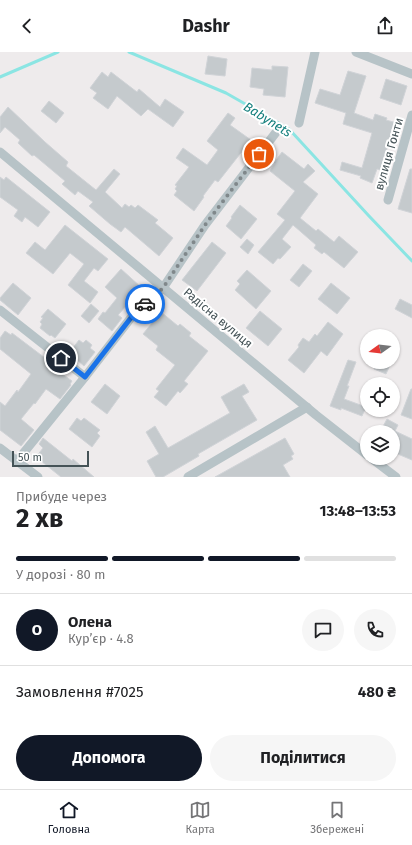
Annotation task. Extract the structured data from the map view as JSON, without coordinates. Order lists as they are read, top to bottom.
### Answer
{
  "streets": {
    "street": ["вулиця Гонти", "Радісна вулиця"]
  },
  "water": ["Babynets"],
  "scale_bar": "50 m",
  "north": "left",
  "page": {
    "header": "Dashr",
    "scale": "50 m",
    "heading": ["2 хв", "Прибуде через", "13:48–13:53"],
    "panel": [
      "Олена",
      "Кур’єр · 4.8",
      "Замовлення #7025",
      "480 ₴"
    ],
    "bar": "У дорозі · 80 m",
    "round": "О",
    "buttons": ["Допомога", "Поділитися"],
    "tabs": ["Головна", "Карта", "Збережені"]
  }
}
